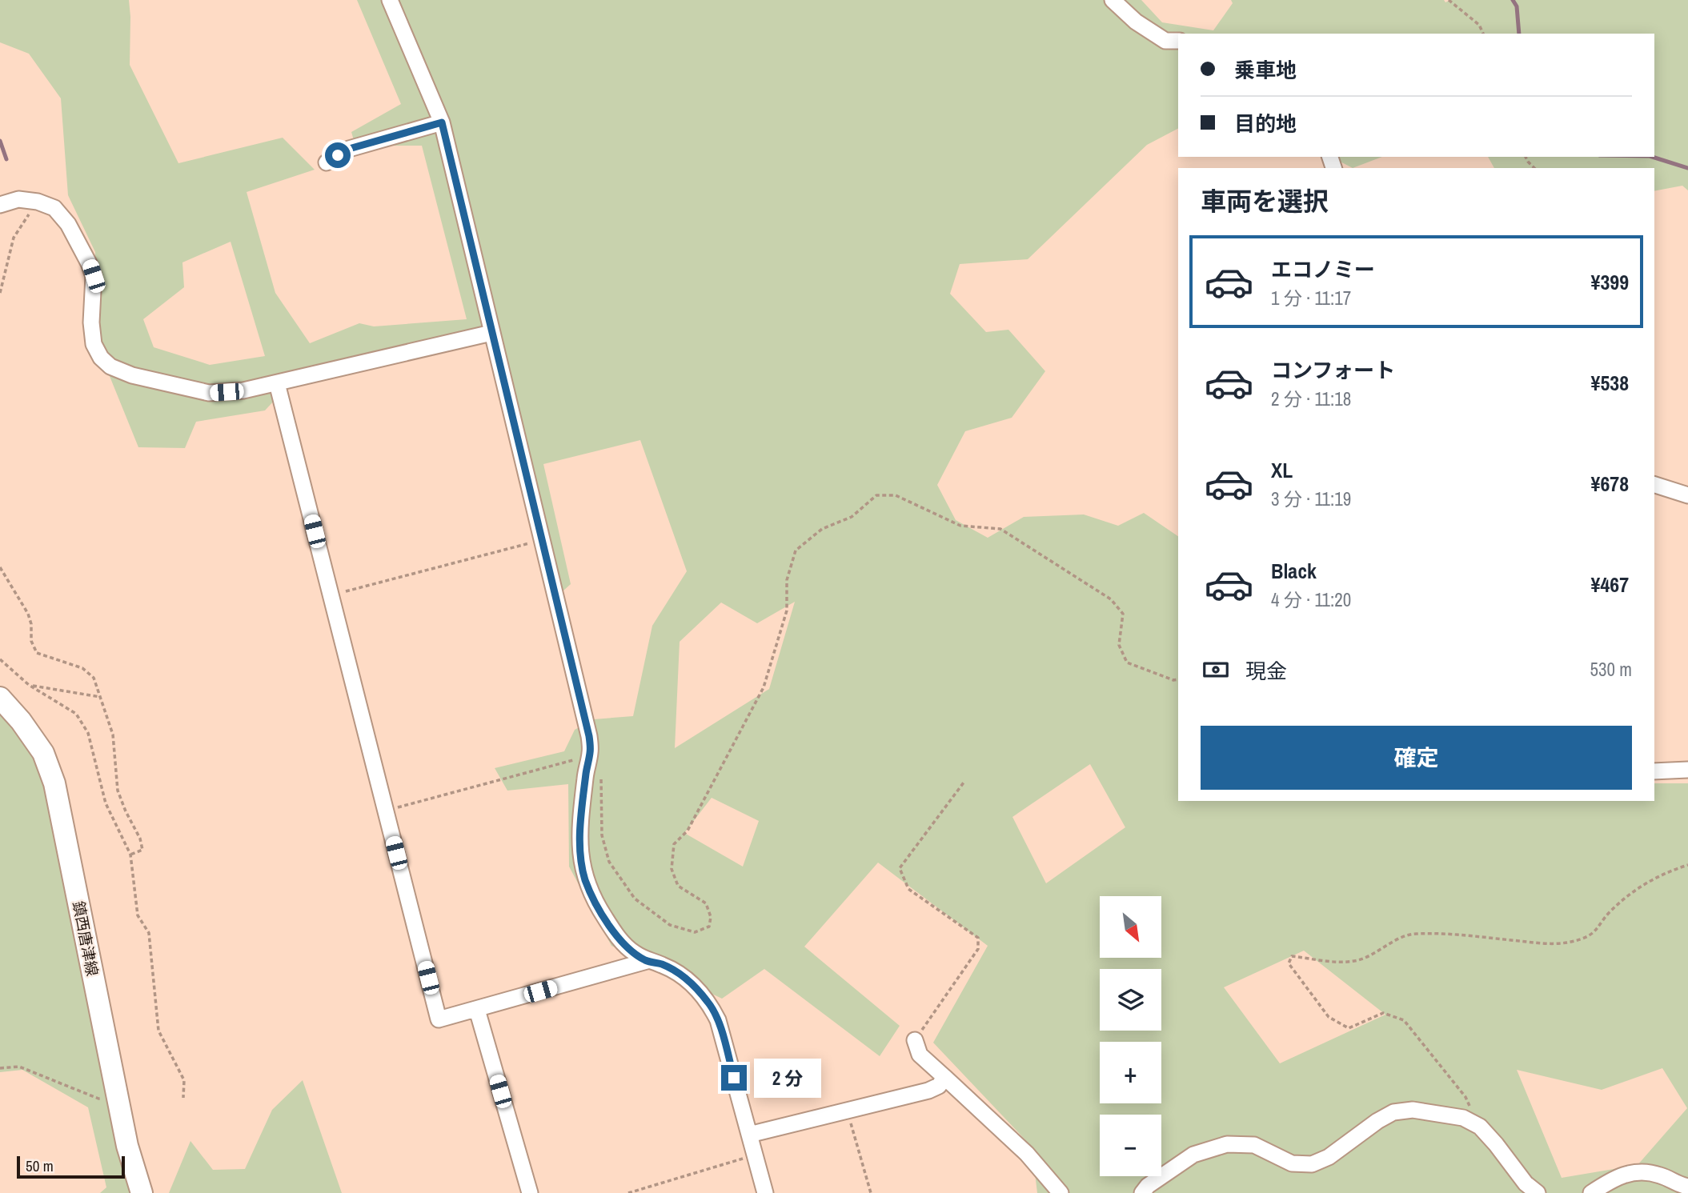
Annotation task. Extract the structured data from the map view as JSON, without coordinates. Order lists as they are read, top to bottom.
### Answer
{
  "streets": {
    "main road": ["鎮西唐津線"]
  },
  "scale_bar": "50 m",
  "north": "bottom right",
  "page": {
    "banner": ["乗車地", "目的地"],
    "heading": "車両を選択",
    "list": [
      {
        "name": "エコノミー",
        "note": "1 分 · 11:17",
        "value": "¥399"
      },
      {
        "name": "コンフォート",
        "note": "2 分 · 11:18",
        "value": "¥538"
      },
      {
        "name": "XL",
        "note": "3 分 · 11:19",
        "value": "¥678"
      },
      {
        "name": "Black",
        "note": "4 分 · 11:20",
        "value": "¥467"
      }
    ],
    "pay": ["現金", "530 m"],
    "buttons": "確定",
    "map_buttons": ["+", "−"],
    "bubble": "2 分",
    "scale": "50 m"
  }
}
